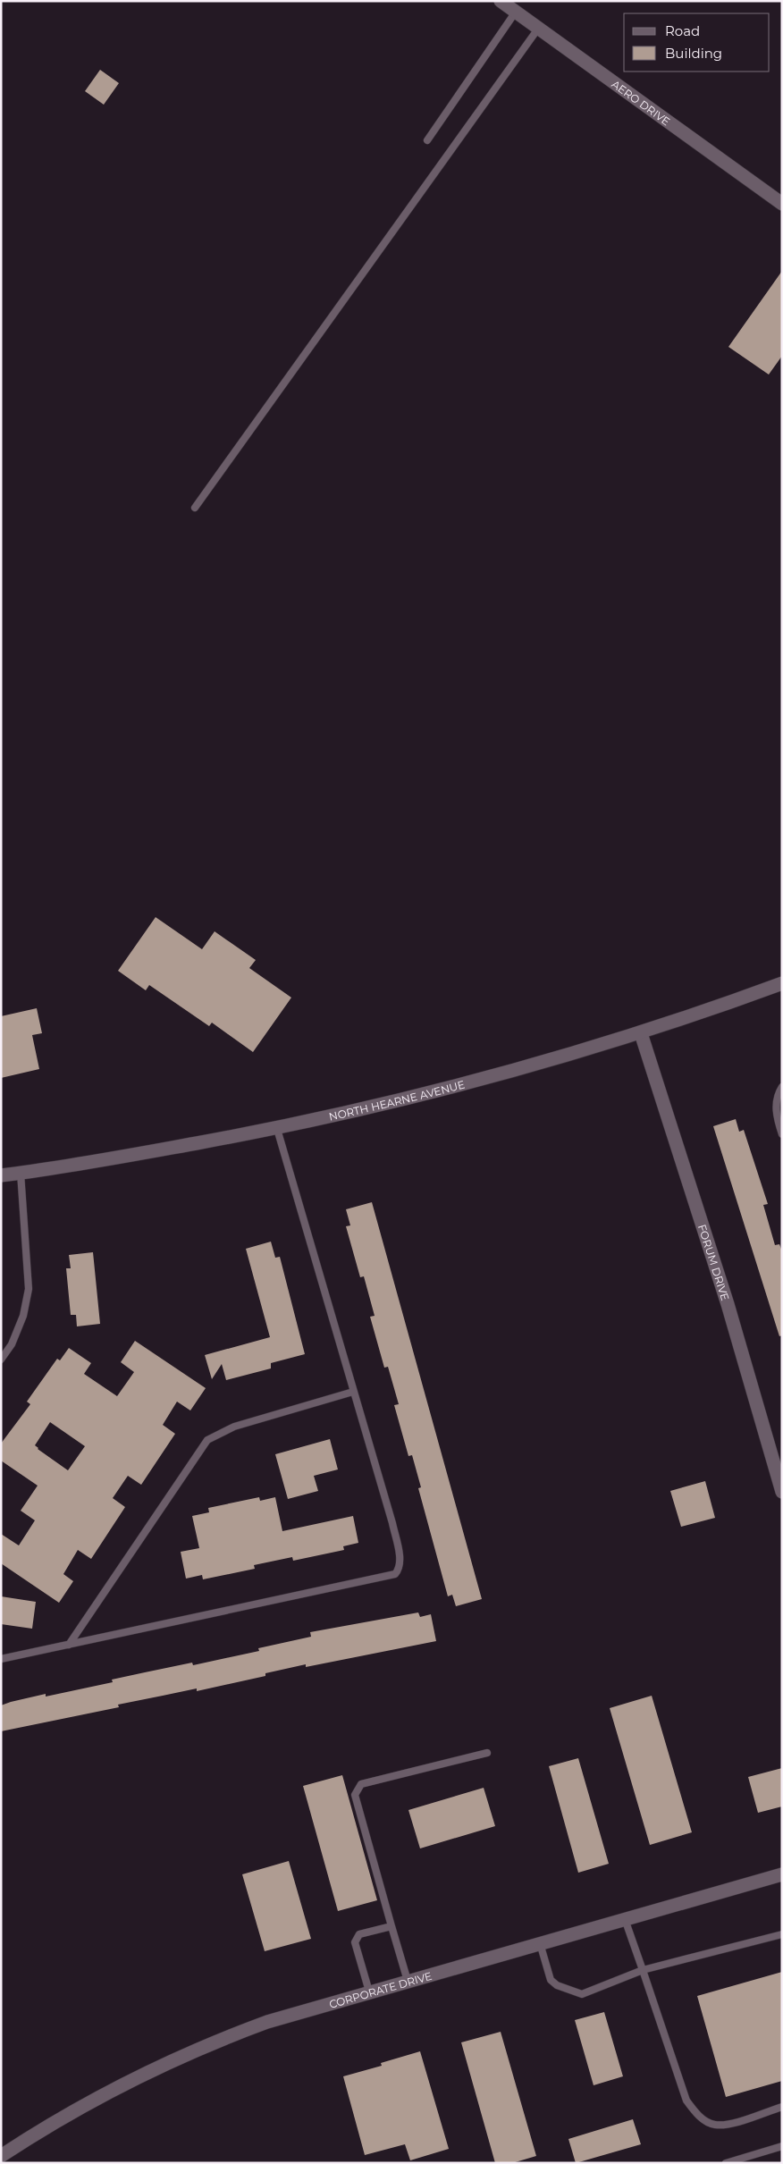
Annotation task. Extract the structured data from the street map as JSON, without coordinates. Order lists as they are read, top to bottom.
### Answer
{
  "streets": {
    "street": [
      "AERO DRIVE",
      "NORTH HEARNE AVENUE",
      "FORUM DRIVE",
      "CORPORATE DRIVE"
    ]
  },
  "crossings": [
    ["NORTH HEARNE AVENUE", "FORUM DRIVE"]
  ],
  "legend": ["Road", "Building"]
}
